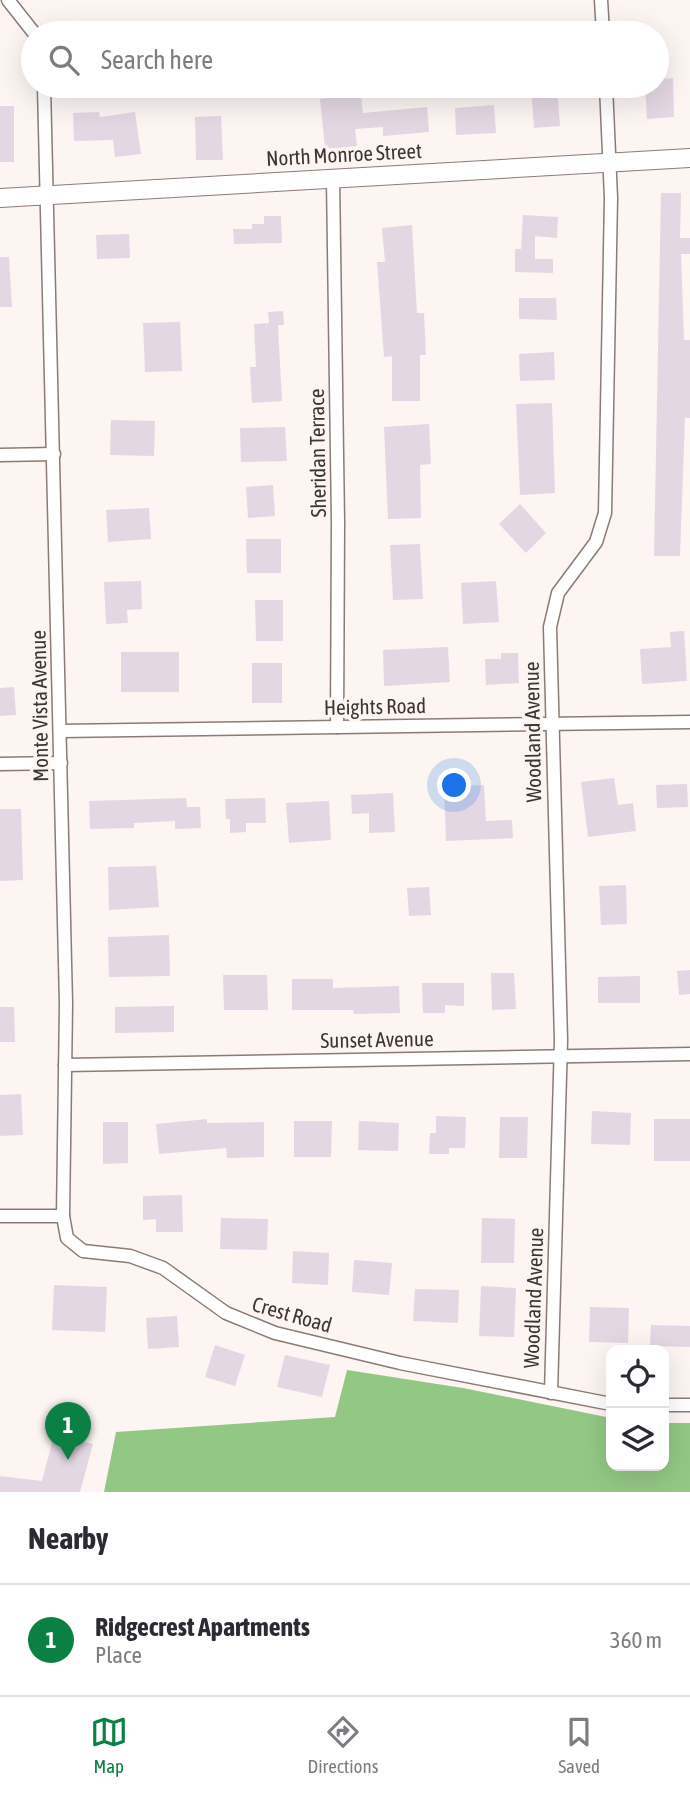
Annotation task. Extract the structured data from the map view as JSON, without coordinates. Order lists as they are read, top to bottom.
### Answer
{
  "streets": {
    "main road": ["North Monroe Street"],
    "street": [
      "Sheridan Terrace",
      "Monte Vista Avenue",
      "Heights Road",
      "Woodland Avenue",
      "Sunset Avenue",
      "Crest Road"
    ]
  },
  "crossings": [
    ["North Monroe Street", "Sheridan Terrace"],
    ["North Monroe Street", "Monte Vista Avenue"],
    ["North Monroe Street", "Woodland Avenue"],
    ["Sheridan Terrace", "Heights Road"],
    ["Monte Vista Avenue", "Heights Road"],
    ["Monte Vista Avenue", "Sunset Avenue"],
    ["Monte Vista Avenue", "Crest Road"],
    ["Heights Road", "Woodland Avenue"],
    ["Woodland Avenue", "Sunset Avenue"],
    ["Woodland Avenue", "Crest Road"]
  ],
  "page": {
    "search": "Search here",
    "pins": "1",
    "heading": "Nearby",
    "list": [
      {
        "mark": "1",
        "name": "Ridgecrest Apartments",
        "note": "Place",
        "value": "360 m"
      }
    ],
    "nav": ["Map", "Directions", "Saved"]
  }
}
